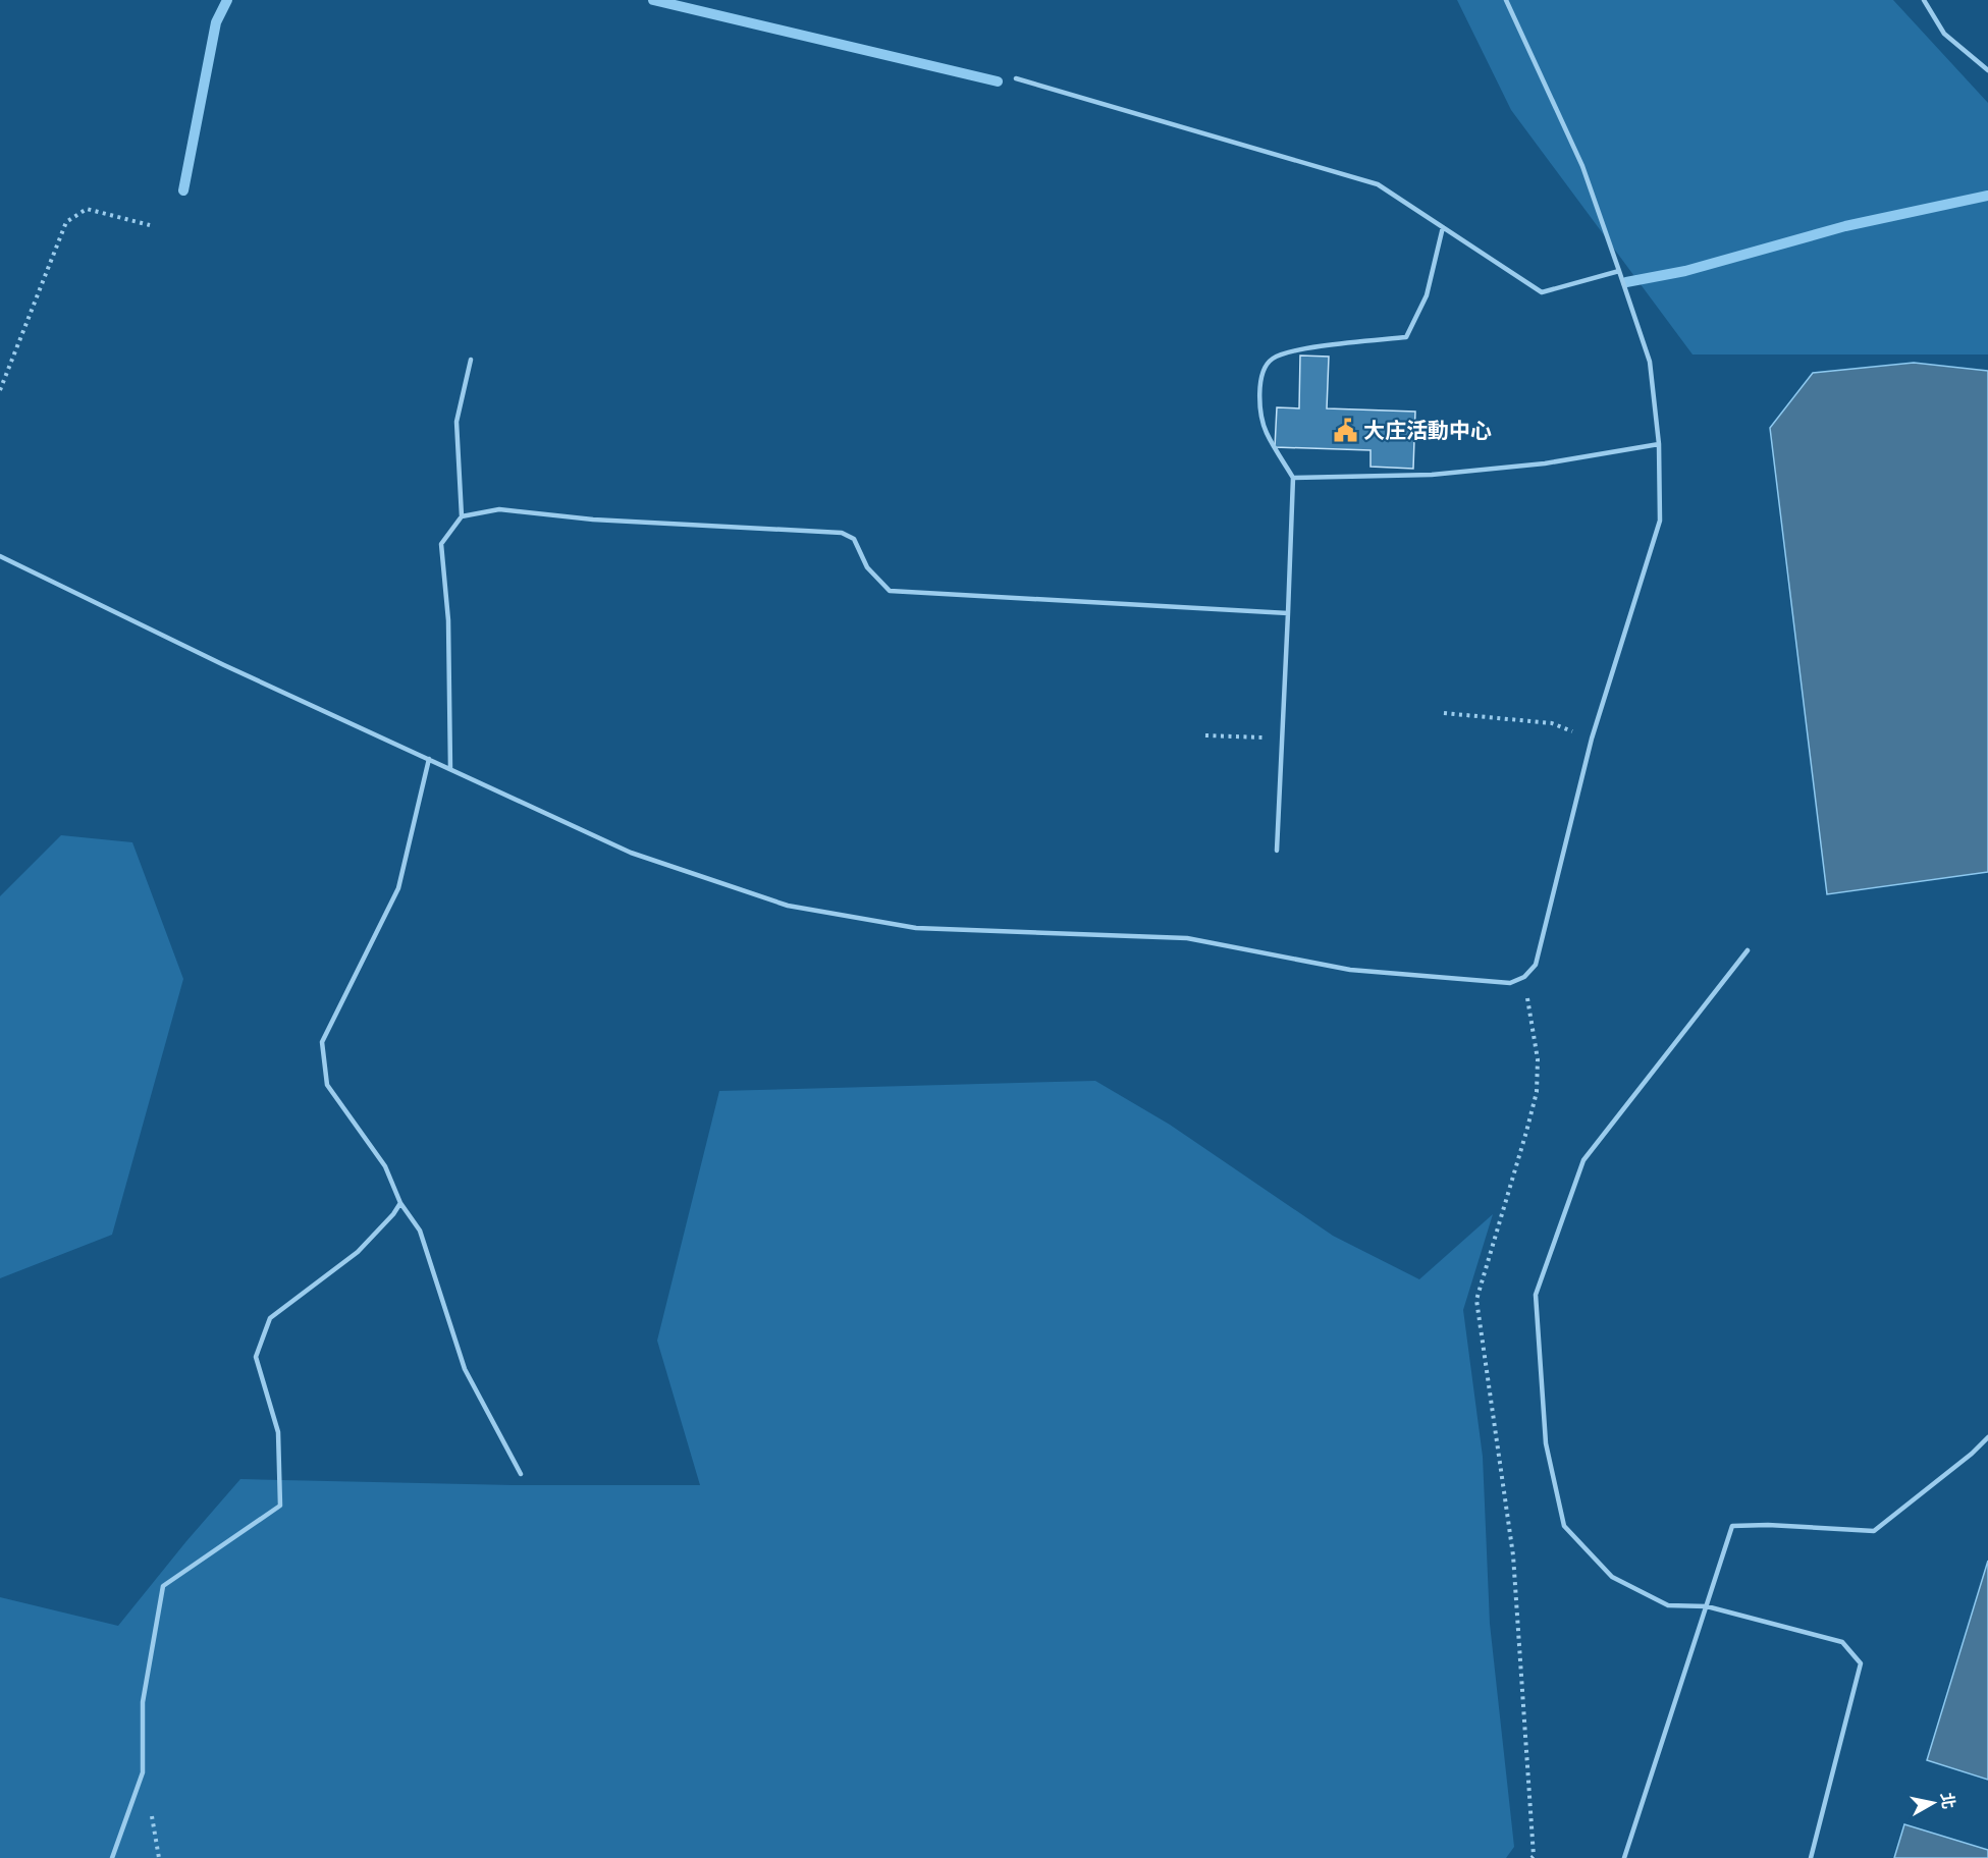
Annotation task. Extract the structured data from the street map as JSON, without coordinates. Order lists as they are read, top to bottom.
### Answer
{
  "places": {
    "public building": ["大庄活動中心"]
  },
  "north": "right"
}
